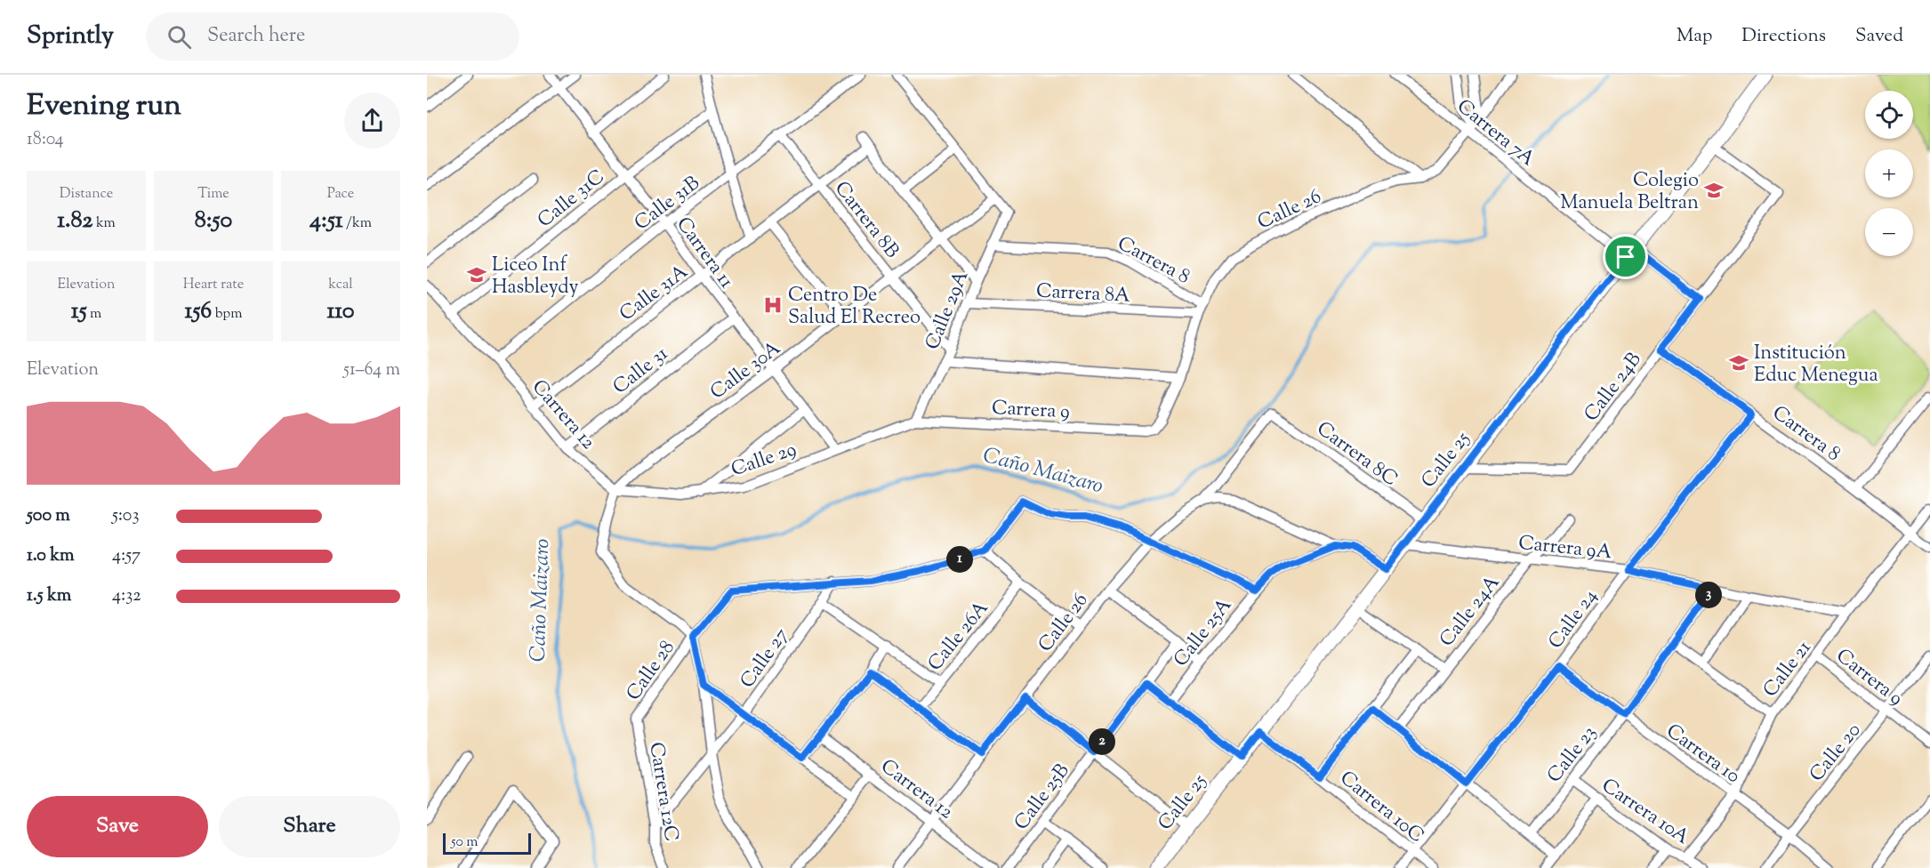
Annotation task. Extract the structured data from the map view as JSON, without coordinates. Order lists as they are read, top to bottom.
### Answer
{
  "streets": {
    "street": [
      "Carrera 7A",
      "Calle 31C",
      "Calle 31B",
      "Calle 26",
      "Carrera 8B",
      "Carrera 11",
      "Carrera 8",
      "Calle 31A",
      "Carrera 8A",
      "Calle 29A",
      "Calle 31",
      "Calle 30A",
      "Calle 24B",
      "Carrera 9",
      "Carrera 12",
      "Carrera 8C",
      "Calle 29",
      "Calle 25",
      "Carrera 9A",
      "Calle 24A",
      "Calle 24",
      "Calle 25A",
      "Calle 26A",
      "Calle 27",
      "Calle 21",
      "Calle 28",
      "Calle 20",
      "Carrera 10",
      "Calle 23",
      "Carrera 12C",
      "Calle 25B",
      "Carrera 10C",
      "Carrera 10A"
    ]
  },
  "crossings": [
    ["Carrera 7A", "Calle 26"],
    ["Carrera 7A", "Calle 24B"],
    ["Carrera 7A", "Calle 25"],
    ["Calle 31C", "Carrera 11"],
    ["Calle 31C", "Carrera 12"],
    ["Calle 31B", "Carrera 8B"],
    ["Calle 31B", "Carrera 11"],
    ["Calle 31B", "Carrera 12"],
    ["Calle 26", "Carrera 8"],
    ["Calle 26", "Carrera 8A"],
    ["Calle 26", "Carrera 9"],
    ["Calle 26", "Carrera 12"],
    ["Calle 26", "Carrera 8C"],
    ["Carrera 8B", "Calle 31A"],
    ["Carrera 8B", "Calle 29A"],
    ["Carrera 8B", "Calle 30A"],
    ["Carrera 11", "Calle 31A"],
    ["Carrera 11", "Calle 31"],
    ["Carrera 11", "Calle 30A"],
    ["Carrera 11", "Calle 29"],
    ["Carrera 8", "Carrera 8A"],
    ["Carrera 8", "Calle 29A"],
    ["Carrera 8", "Calle 24B"],
    ["Carrera 8", "Calle 24"],
    ["Carrera 8", "Calle 21"],
    ["Calle 31A", "Carrera 12"],
    ["Carrera 8A", "Calle 29A"],
    ["Calle 29A", "Calle 30A"],
    ["Calle 29A", "Carrera 9"],
    ["Calle 29A", "Calle 29"],
    ["Calle 31", "Carrera 12"],
    ["Calle 30A", "Carrera 12"],
    ["Calle 30A", "Calle 29"],
    ["Calle 24B", "Calle 25"],
    ["Carrera 9", "Calle 29"],
    ["Carrera 9", "Calle 21"],
    ["Carrera 9", "Calle 20"],
    ["Carrera 12", "Calle 29"],
    ["Carrera 8C", "Calle 25"],
    ["Calle 25", "Carrera 9A"],
    ["Calle 25", "Carrera 10C"],
    ["Carrera 9A", "Calle 24A"],
    ["Carrera 9A", "Calle 24"],
    ["Carrera 9A", "Calle 21"],
    ["Carrera 9A", "Calle 23"],
    ["Calle 24", "Carrera 10"],
    ["Calle 24", "Carrera 10C"],
    ["Calle 27", "Calle 28"],
    ["Calle 27", "Carrera 12C"],
    ["Calle 21", "Carrera 10"],
    ["Calle 21", "Carrera 10A"],
    ["Calle 28", "Carrera 12C"],
    ["Calle 20", "Carrera 10"],
    ["Carrera 10", "Calle 23"],
    ["Calle 23", "Carrera 10A"]
  ],
  "water": ["Caño Maizaro"],
  "places": {
    "school or university": ["Colegio Manuela Beltran", "Liceo Inf Hasbleydy", "Institución Educ Menegua"],
    "hospital": ["Centro De Salud El Recreo"]
  },
  "scale_bar": "50 m",
  "page": {
    "header": "Sprintly",
    "search": "Search here",
    "nav": ["Map", "Directions", "Saved"],
    "heading": ["Evening run", "18:04"],
    "map_buttons": ["+", "−"],
    "stats": [
      ["Distance", "1.82 km"],
      ["Time", "8:50"],
      ["Pace", "4:51 /km"],
      ["Elevation", "15 m"],
      ["Heart rate", "156 bpm"],
      ["kcal", "110"]
    ],
    "chart": ["Elevation", "51–64 m"],
    "list": [
      {
        "name": "500 m",
        "note": "5:03"
      },
      {
        "name": "1.0 km",
        "note": "4:57"
      },
      {
        "name": "1.5 km",
        "note": "4:32"
      }
    ],
    "pins": ["1", "3", "2"],
    "buttons": ["Save", "Share"],
    "scale": "50 m"
  }
}
